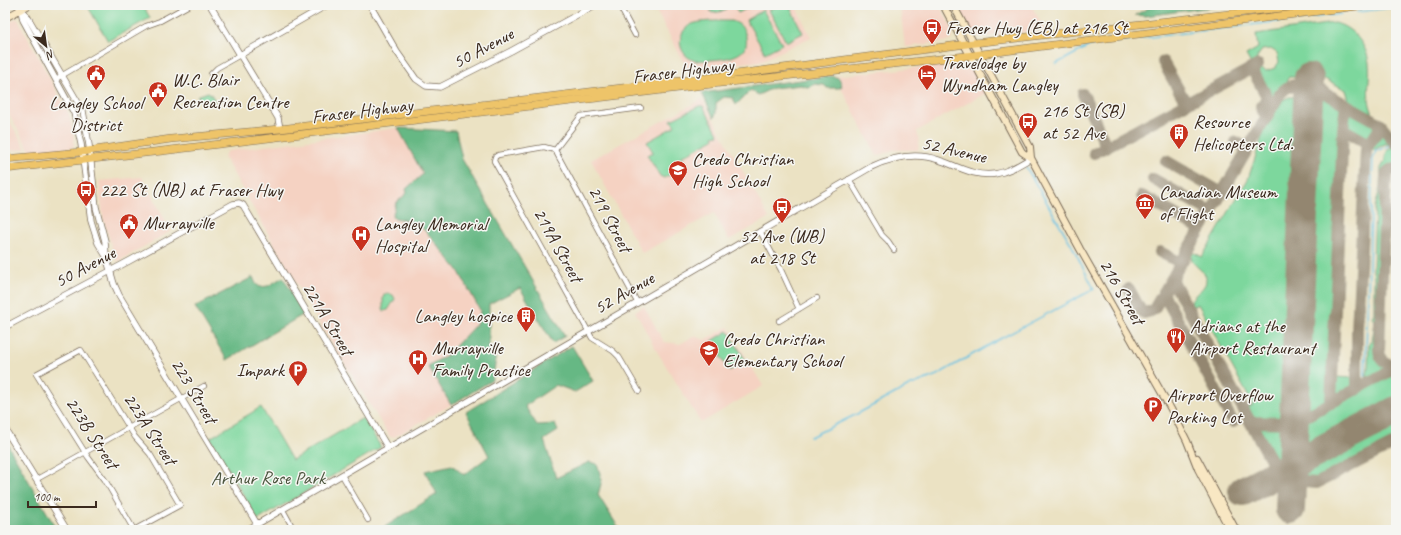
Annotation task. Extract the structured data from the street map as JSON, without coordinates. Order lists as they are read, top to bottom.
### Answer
{
  "streets": {
    "main road": ["Fraser Highway", "216 Street"],
    "street": [
      "50 Avenue",
      "52 Avenue",
      "219 Street",
      "219A Street",
      "221A Street",
      "223 Street",
      "223A Street",
      "223B Street"
    ]
  },
  "crossings": [
    ["50 Avenue", "221A Street"],
    ["50 Avenue", "223 Street"],
    ["Fraser Highway", "216 Street"],
    ["52 Avenue", "219 Street"],
    ["52 Avenue", "219A Street"],
    ["52 Avenue", "216 Street"],
    ["52 Avenue", "221A Street"],
    ["52 Avenue", "223 Street"],
    ["219 Street", "219A Street"],
    ["223A Street", "223B Street"]
  ],
  "parks": ["Arthur Rose Park"],
  "places": {
    "bus stop": [
      "Fraser Hwy (EB) at 216 St",
      "216 St (SB) at 52 Ave",
      "222 St (NB) at Fraser Hwy",
      "52 Ave (WB) at 218 St"
    ],
    "public building": ["Langley School District", "W.C. Blair Recreation Centre", "Murrayville"],
    "hotel": ["Travelodge by Wyndham Langley"],
    "building": ["Resource Helicopters Ltd.", "Langley hospice"],
    "school or university": ["Credo Christian High School", "Credo Christian Elementary School"],
    "museum": ["Canadian Museum of Flight"],
    "hospital": ["Langley Memorial Hospital", "Murrayville Family Practice"],
    "restaurant": ["Adrians at the Airport Restaurant"],
    "parking": ["Impark", "Airport Overflow Parking Lot"]
  },
  "scale_bar": "100 m",
  "north": "bottom right"
}
